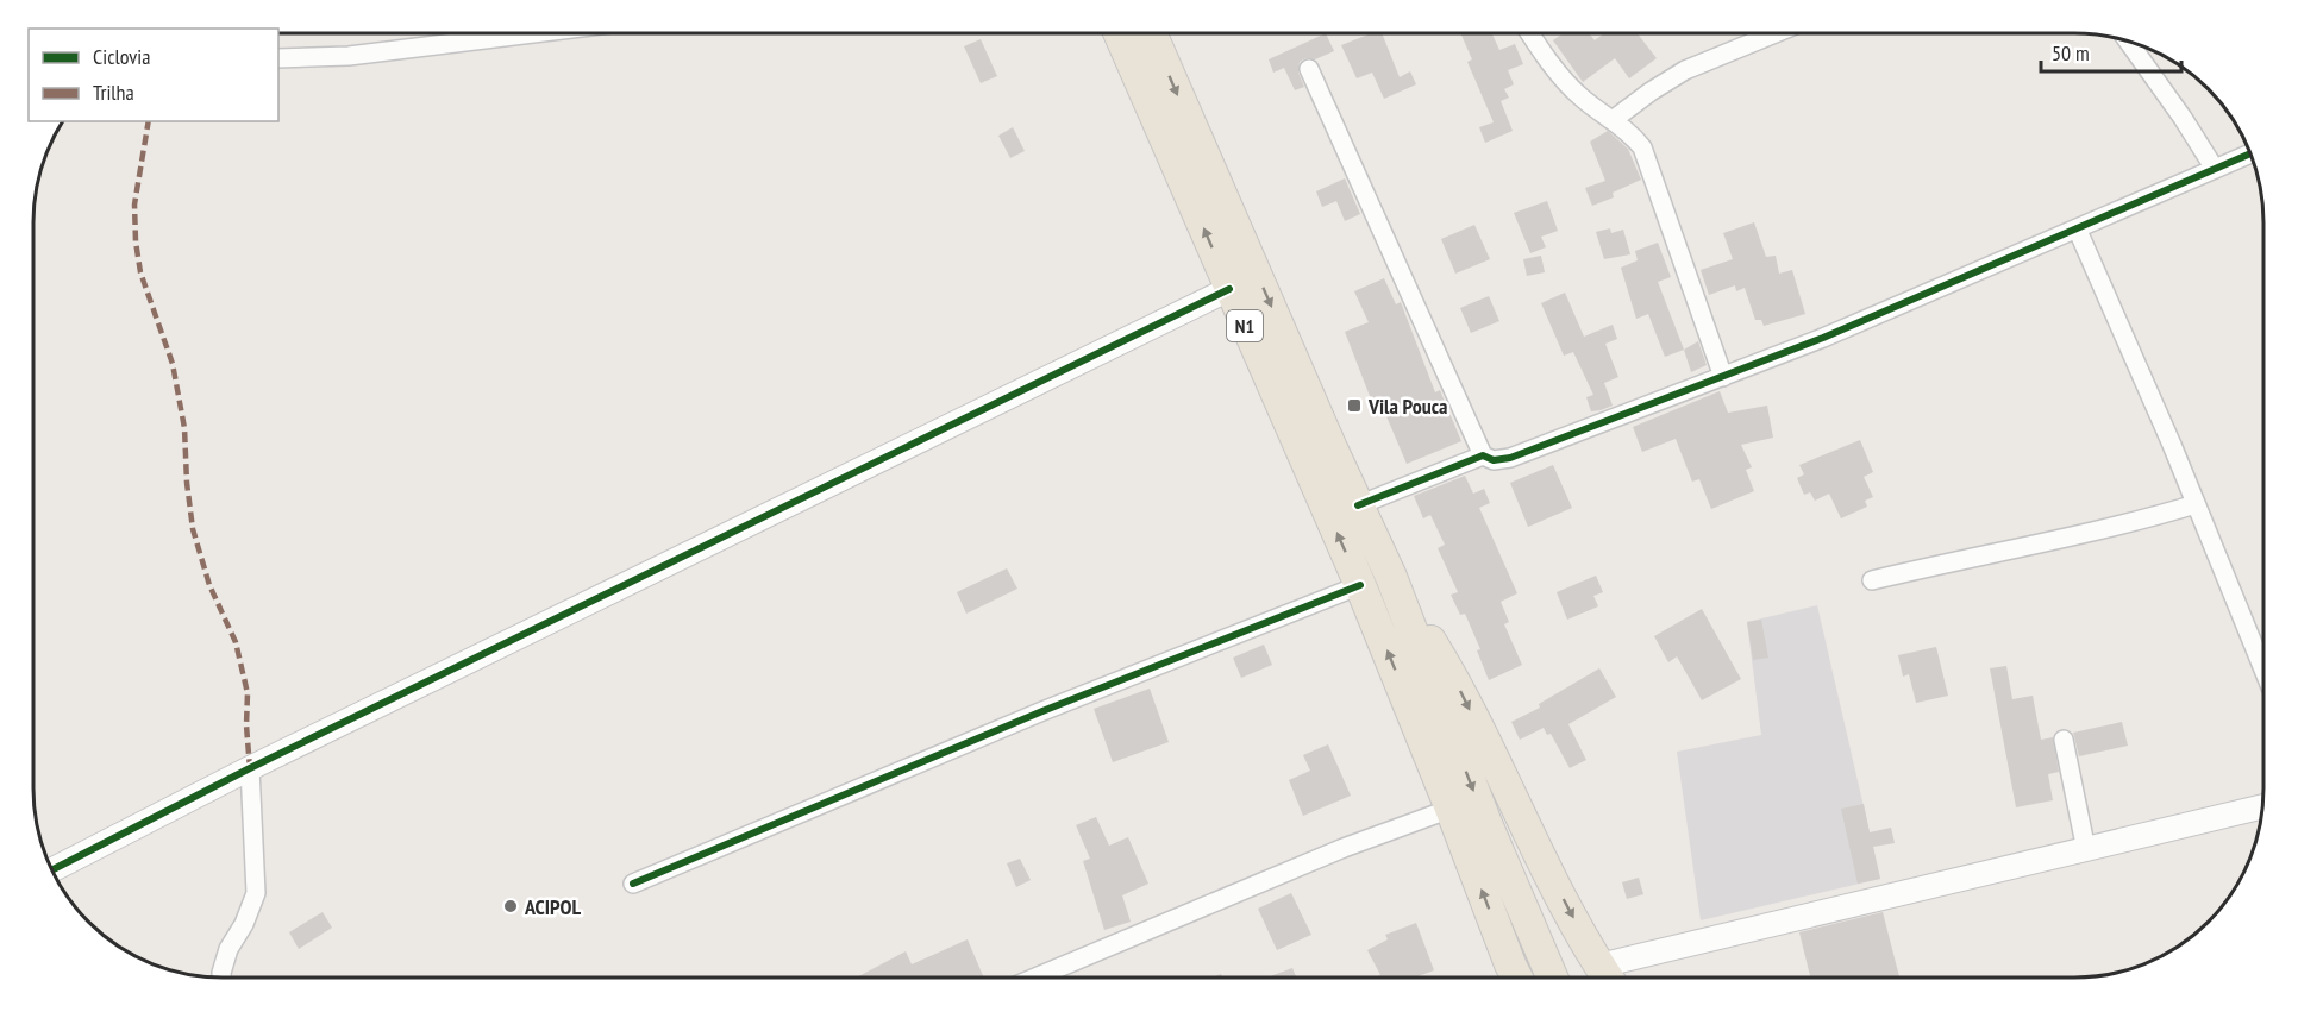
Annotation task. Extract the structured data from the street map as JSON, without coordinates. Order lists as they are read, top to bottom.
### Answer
{
  "streets": {
    "highway": ["N1"]
  },
  "places": {
    "transit": ["Vila Pouca"],
    "other": ["ACIPOL"]
  },
  "legend": ["Ciclovia", "Trilha"],
  "scale_bar": "50 m"
}
